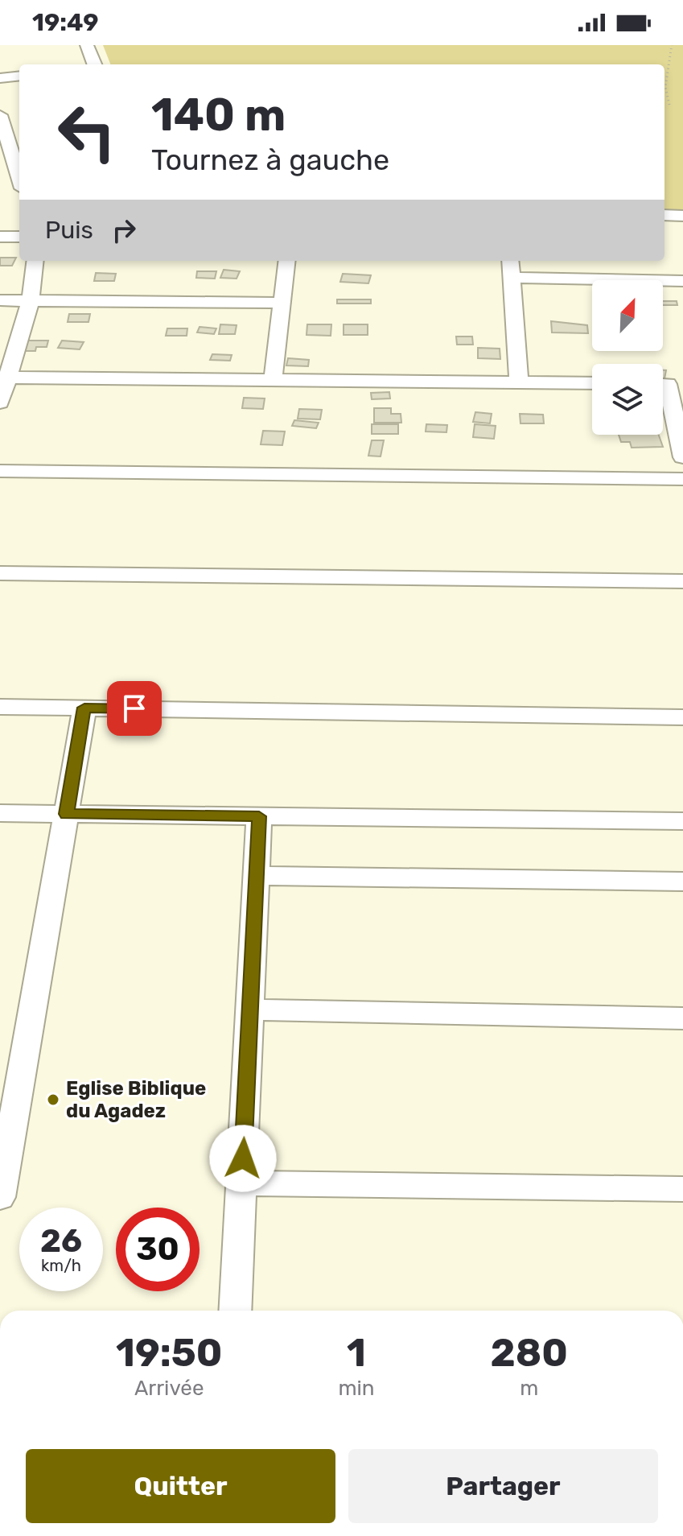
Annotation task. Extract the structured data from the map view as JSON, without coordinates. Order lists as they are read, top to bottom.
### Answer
{
  "places": ["Eglise Biblique du Agadez"],
  "north": "top right",
  "page": {
    "status": "19:49",
    "turn": ["140 m", "Tournez à gauche"],
    "then": "Puis",
    "speed": "26 km/h",
    "limit": "30",
    "eta": [
      "19:50",
      "Arrivée",
      "1",
      "min",
      "280",
      "m"
    ],
    "buttons": ["Quitter", "Partager"]
  }
}
